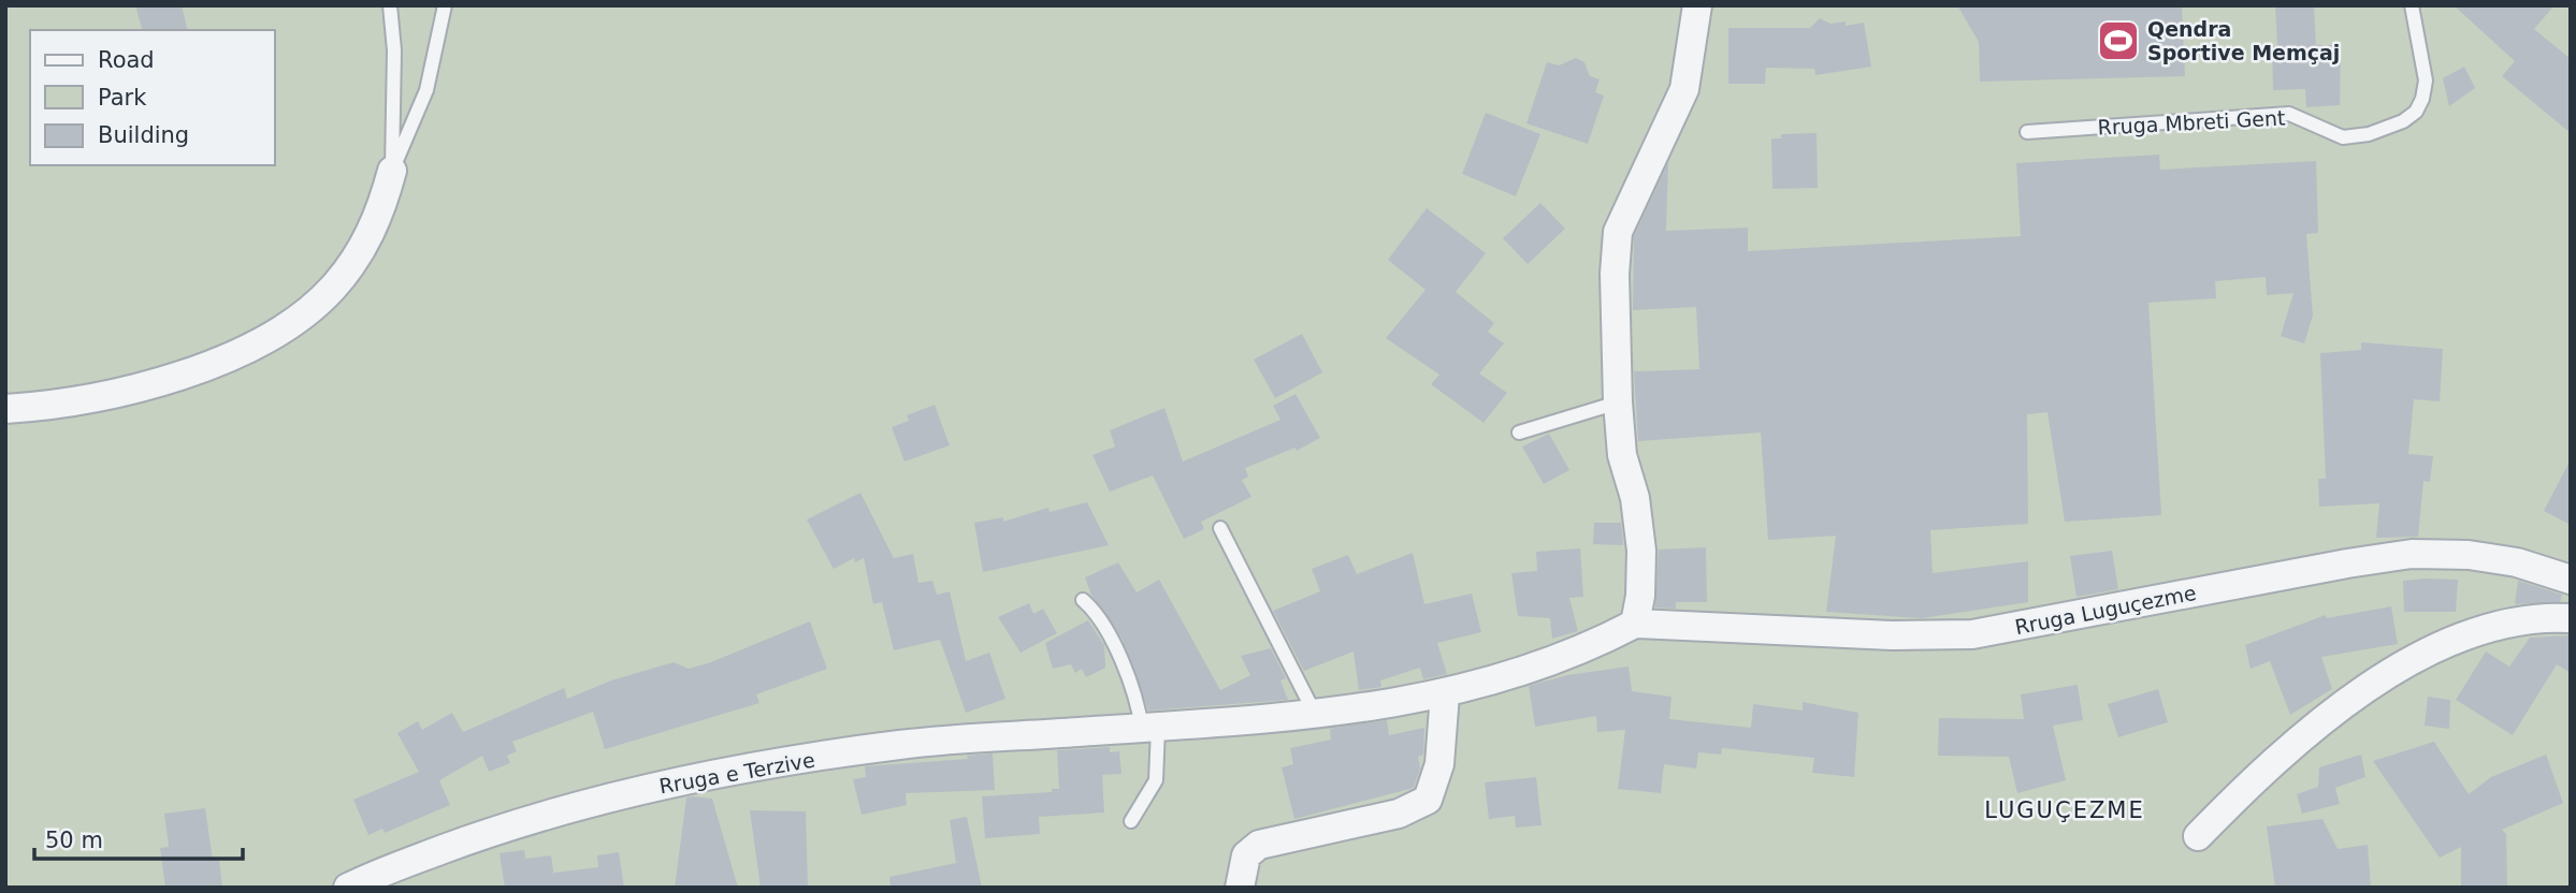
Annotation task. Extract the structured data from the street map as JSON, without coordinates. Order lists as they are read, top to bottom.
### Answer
{
  "streets": {
    "street": ["Rruga Luguçezme", "Rruga e Terzive"],
    "lane": ["Rruga Mbreti Gent"]
  },
  "crossings": [
    ["Rruga Luguçezme", "Rruga e Terzive"]
  ],
  "districts": ["LUGUÇEZME"],
  "places": {
    "sports": ["Qendra Sportive Memçaj"]
  },
  "legend": ["Road", "Park", "Building"],
  "scale_bar": "50 m"
}
